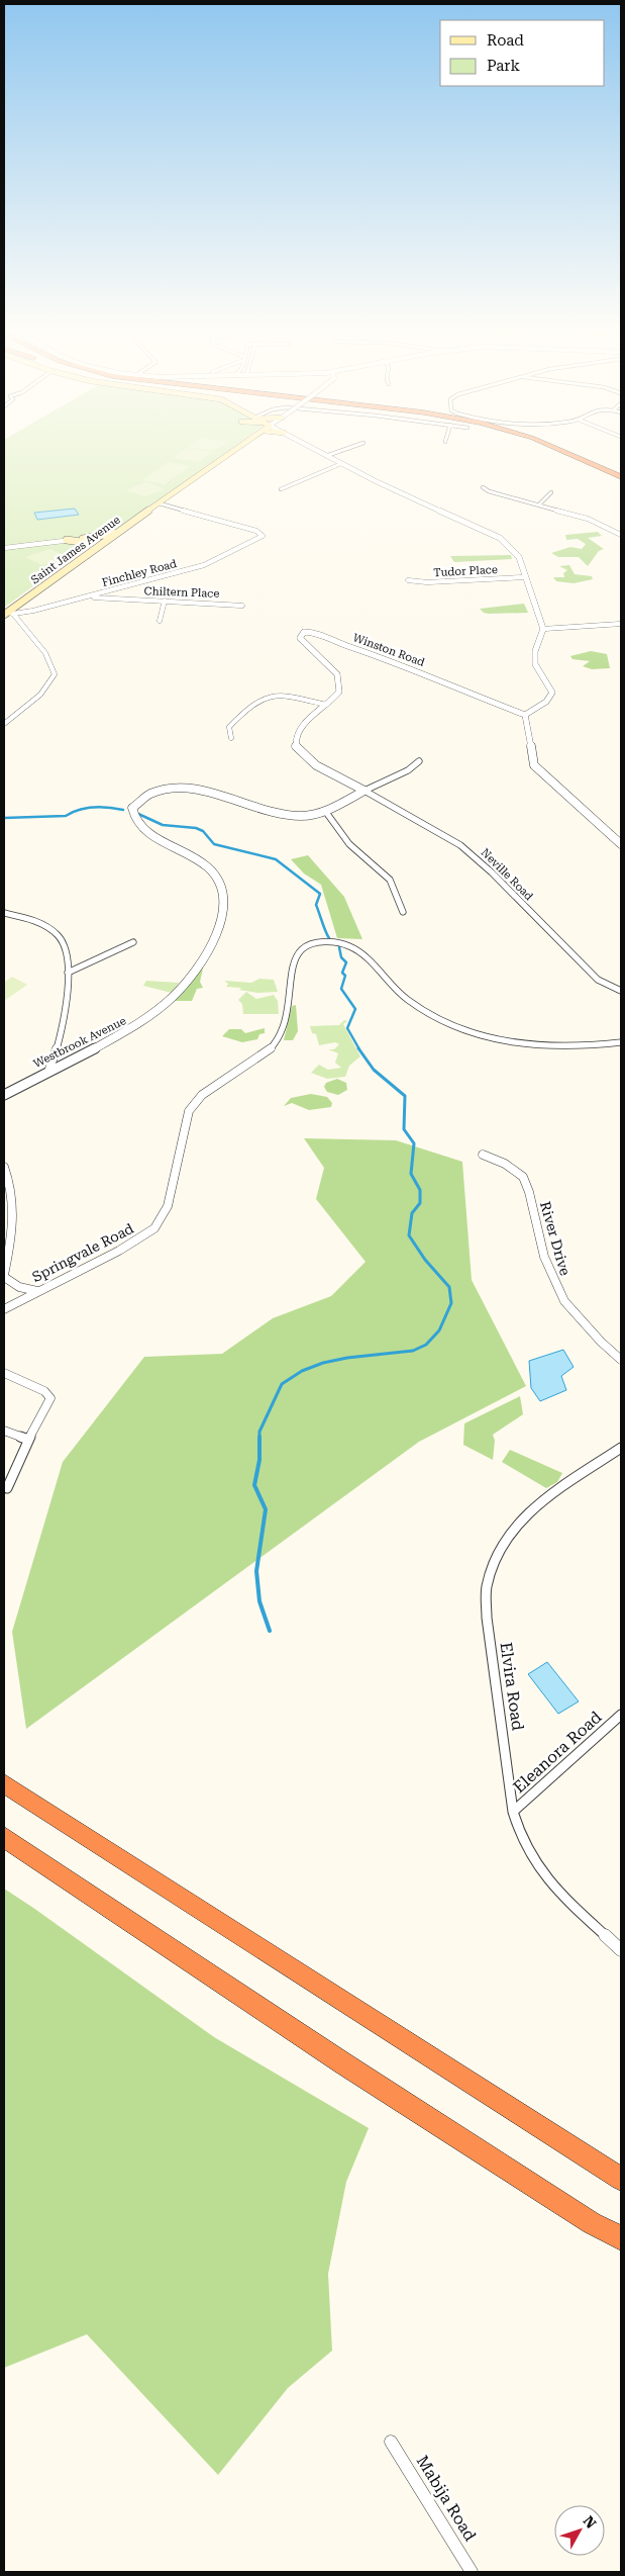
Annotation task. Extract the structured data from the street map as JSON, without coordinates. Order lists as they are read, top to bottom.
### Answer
{
  "streets": {
    "main road": ["Saint James Avenue"],
    "street": [
      "Tudor Place",
      "Finchley Road",
      "Chiltern Place",
      "Winston Road",
      "Neville Road",
      "Westbrook Avenue",
      "River Drive",
      "Springvale Road",
      "Elvira Road",
      "Eleanora Road",
      "Mabija Road"
    ]
  },
  "crossings": [
    ["Saint James Avenue", "Finchley Road"],
    ["Finchley Road", "Chiltern Place"],
    ["Winston Road", "Neville Road"],
    ["Winston Road", "Westbrook Avenue"],
    ["Neville Road", "Westbrook Avenue"],
    ["Elvira Road", "Eleanora Road"]
  ],
  "legend": ["Road", "Park"],
  "north": "top right"
}
